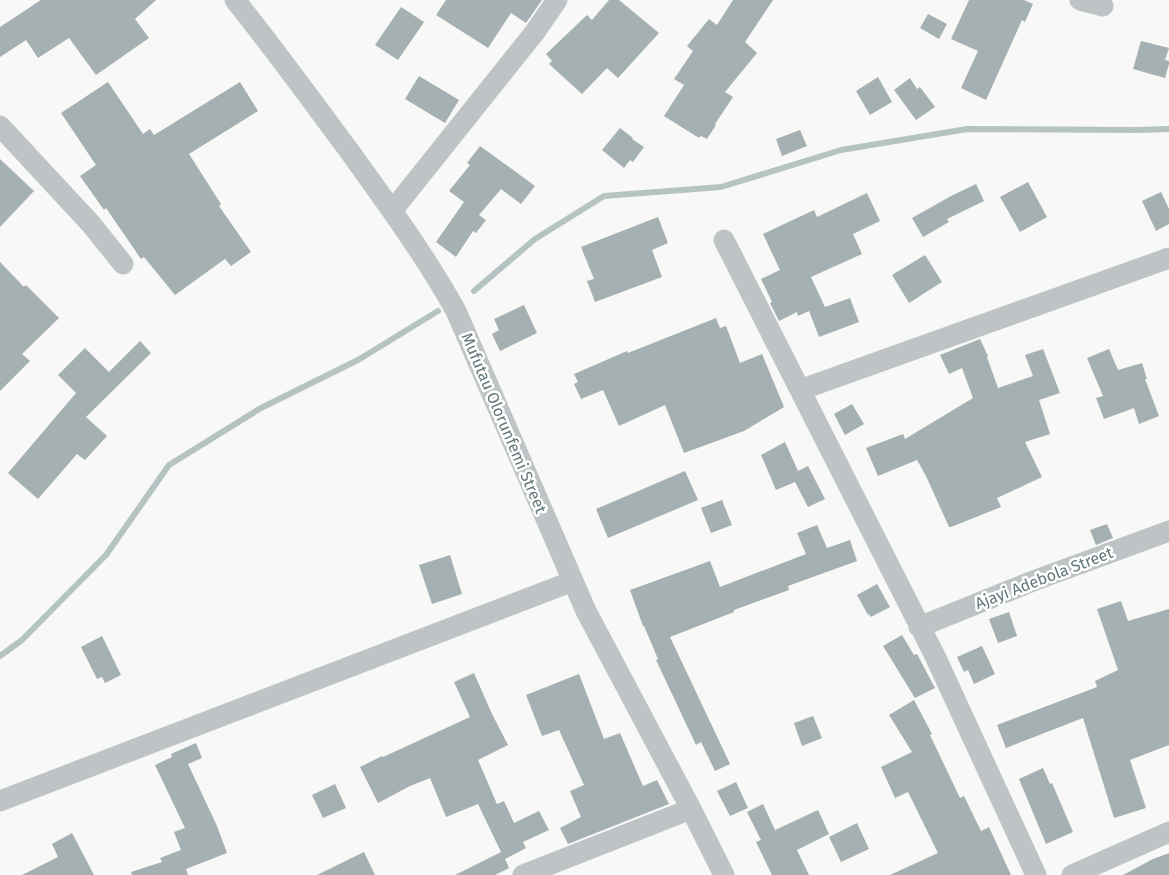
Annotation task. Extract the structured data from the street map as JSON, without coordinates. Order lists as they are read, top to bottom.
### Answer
{
  "streets": {
    "street": ["Mufutau Olorunfemi Street", "Ajayi Adebola Street"]
  }
}
